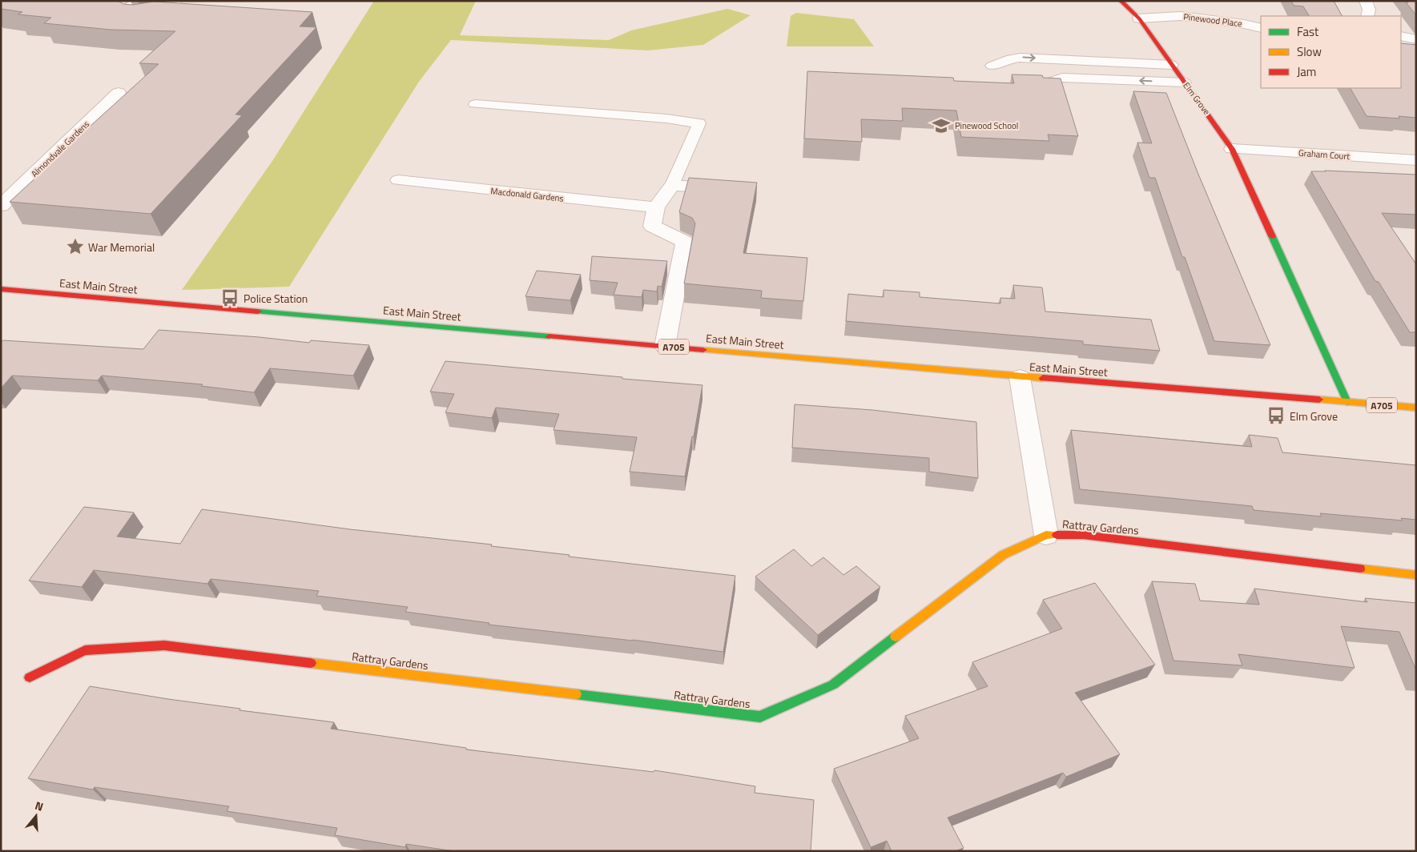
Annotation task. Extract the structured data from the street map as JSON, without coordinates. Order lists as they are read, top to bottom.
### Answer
{
  "streets": {
    "street": [
      "Pinewood Place",
      "Elm Grove",
      "Almondvale Gardens",
      "Graham Court",
      "Macdonald Gardens",
      "East Main Street",
      "A705",
      "Rattray Gardens"
    ]
  },
  "crossings": [
    ["Pinewood Place", "Elm Grove"],
    ["Elm Grove", "Graham Court"],
    ["Elm Grove", "East Main Street"]
  ],
  "places": {
    "school or university": ["Pinewood School"],
    "place": ["War Memorial"],
    "bus stop": ["Police Station", "Elm Grove"]
  },
  "legend": ["Fast", "Slow", "Jam"],
  "north": "top"
}
